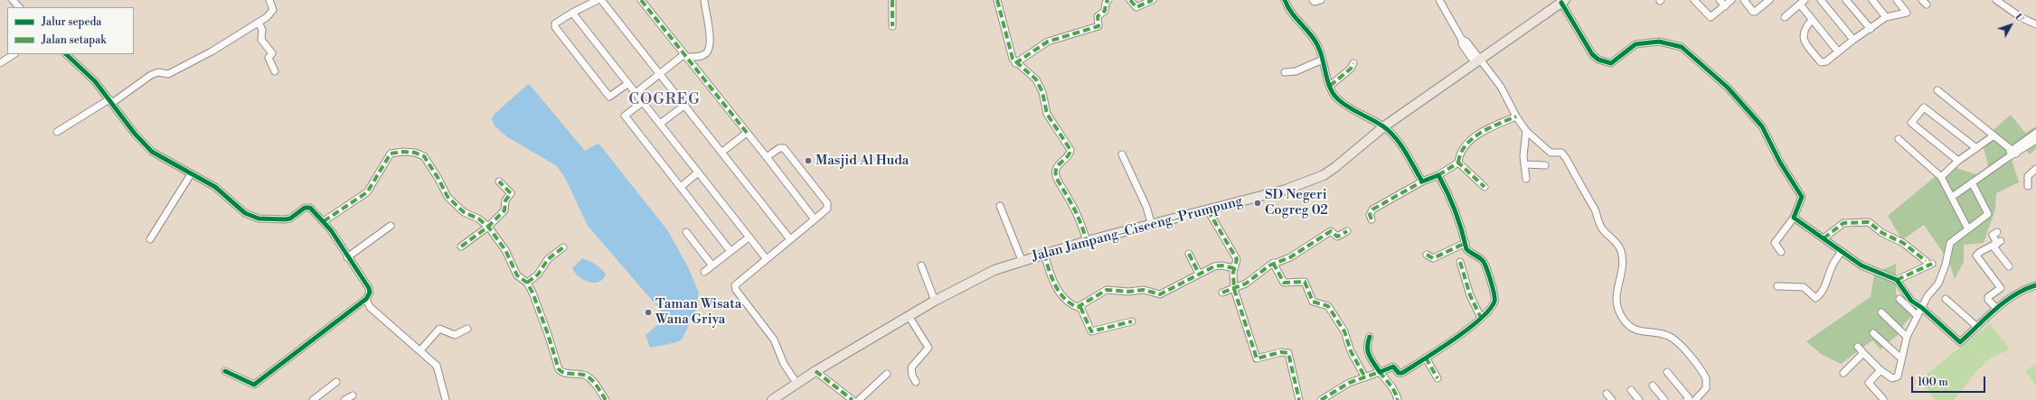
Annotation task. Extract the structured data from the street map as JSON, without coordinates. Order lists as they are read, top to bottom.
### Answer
{
  "streets": {
    "main road": ["Jalan Jampang–Ciseeng–Prumpung"]
  },
  "districts": ["COGREG"],
  "places": ["Masjid Al Huda", "SD Negeri Cogreg 02", "Taman Wisata Wana Griya"],
  "legend": ["Jalur sepeda", "Jalan setapak"],
  "scale_bar": "100 m",
  "north": "top right"
}
